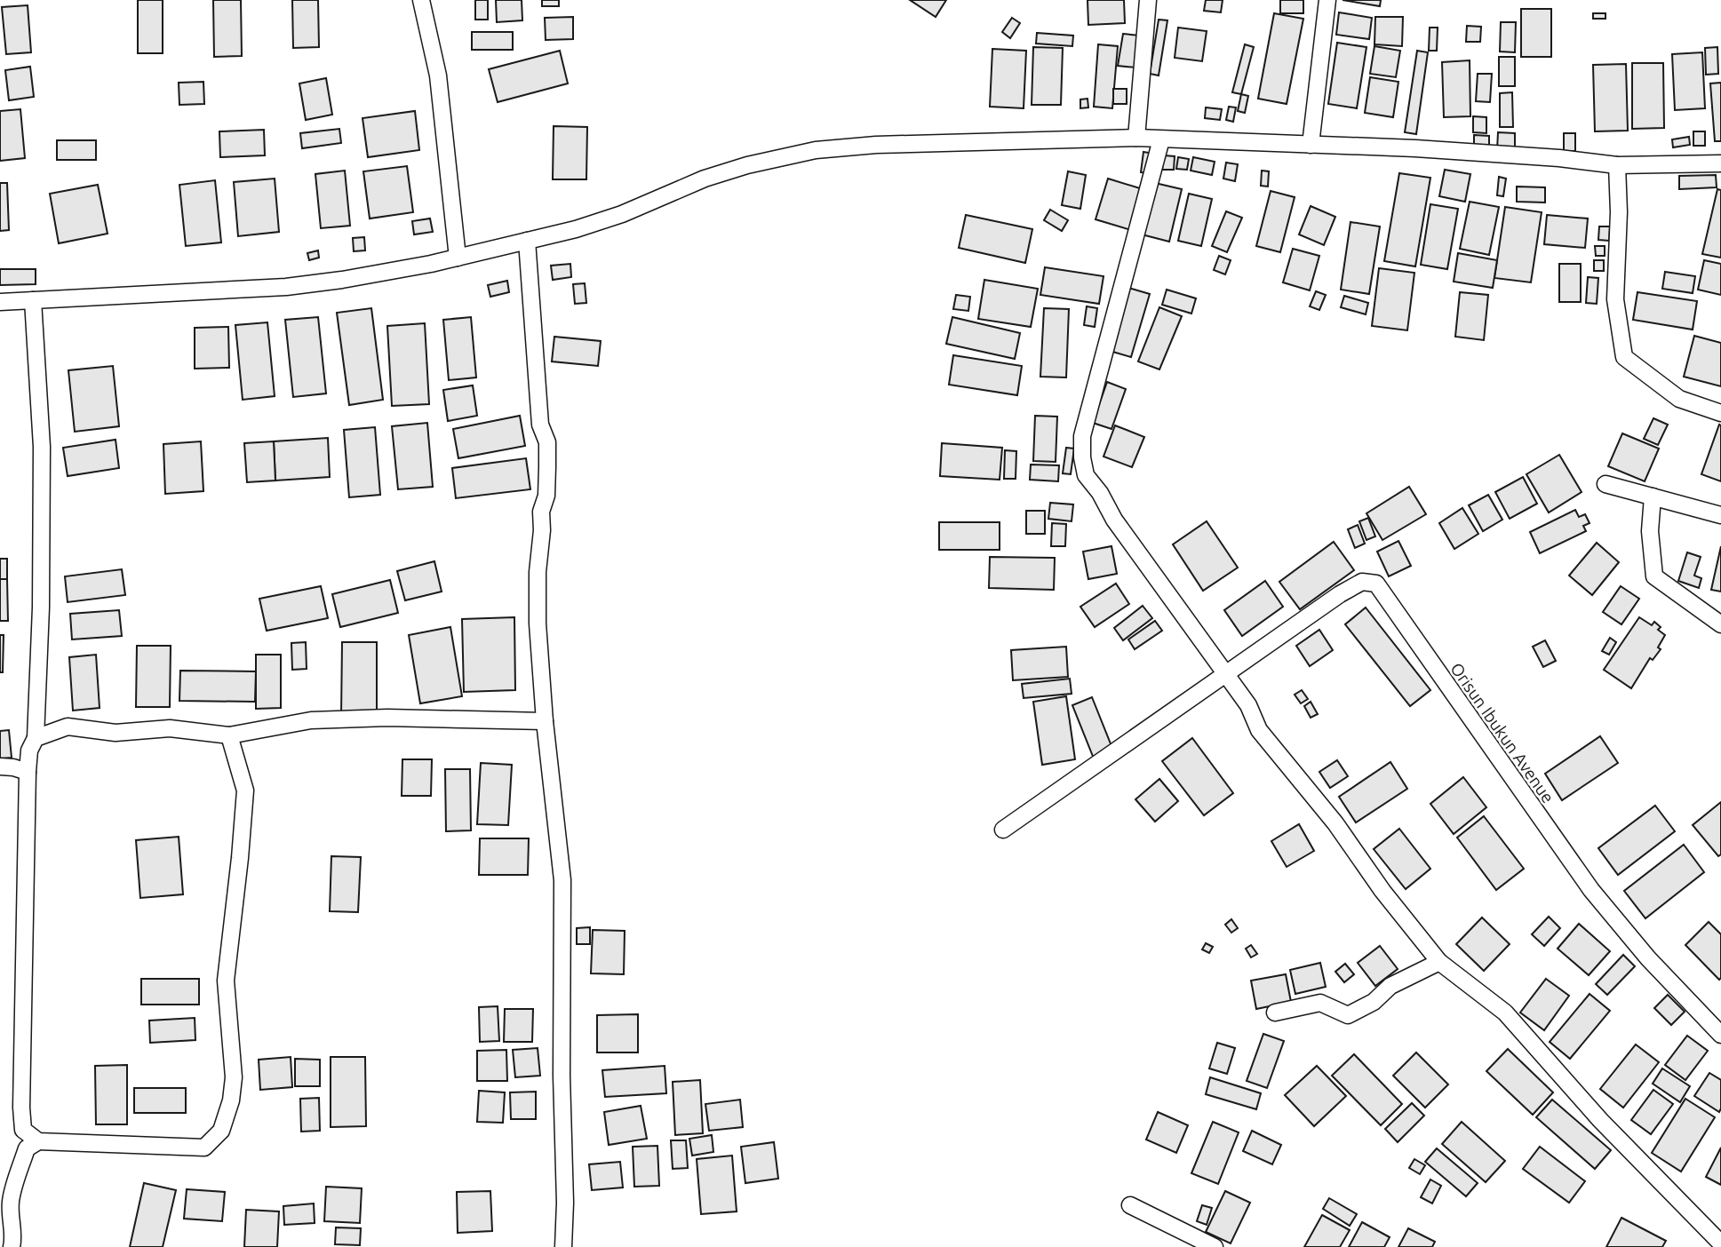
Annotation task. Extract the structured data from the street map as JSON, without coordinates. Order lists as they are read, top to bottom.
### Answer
{
  "streets": {
    "street": ["Orisun Ibukun Avenue"]
  }
}
